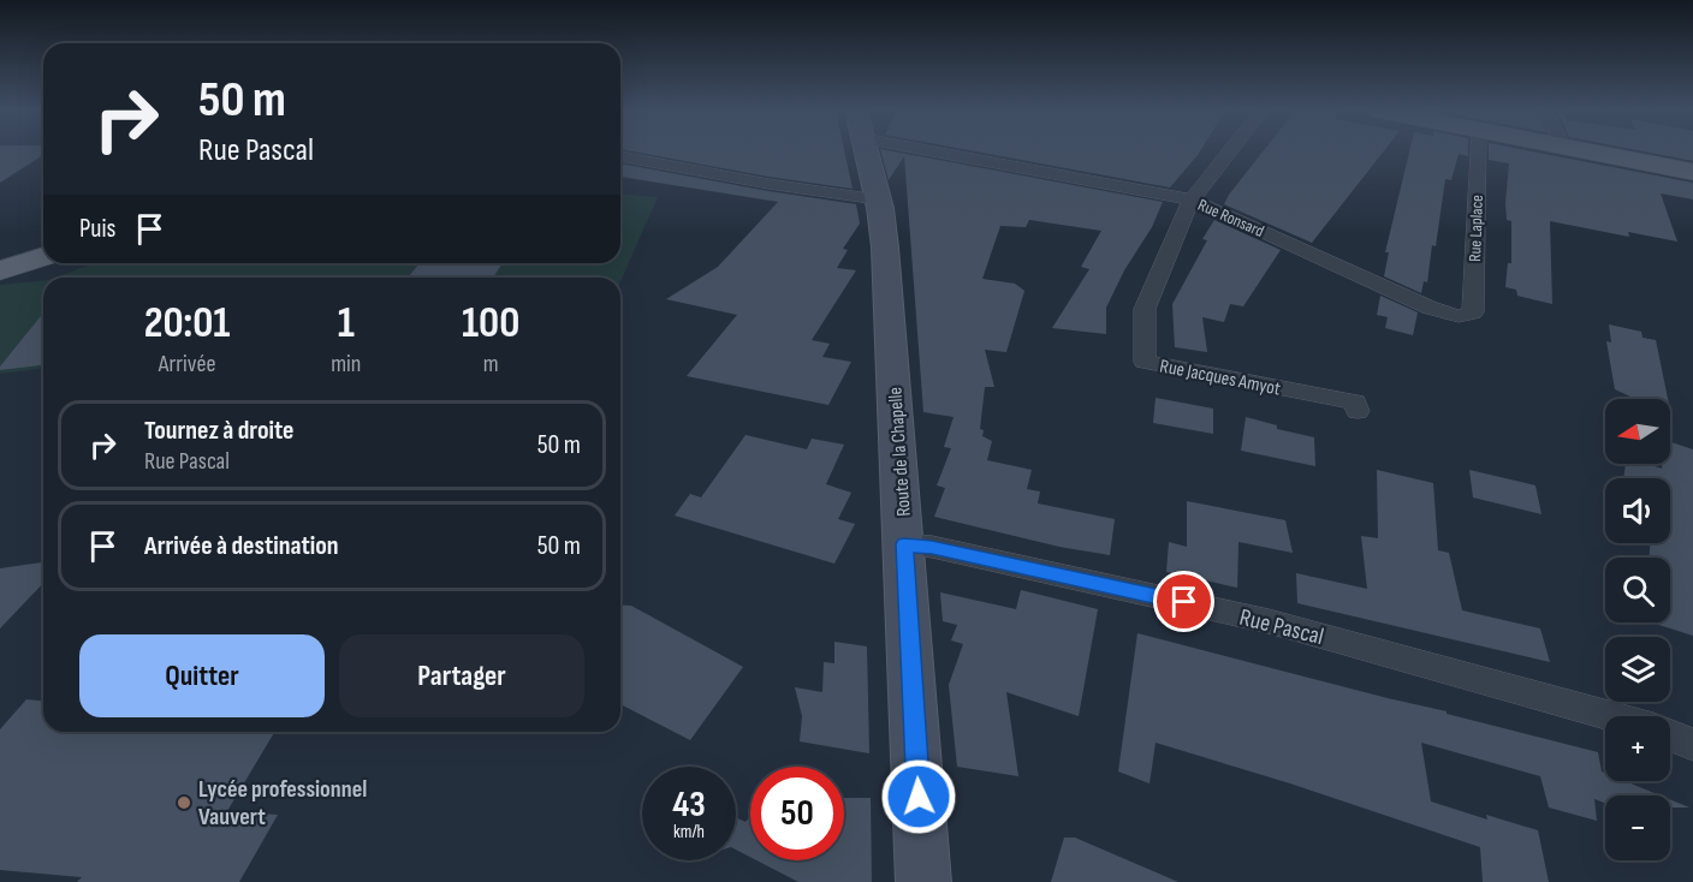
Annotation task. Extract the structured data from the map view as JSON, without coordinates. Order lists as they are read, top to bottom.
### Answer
{
  "streets": {
    "main road": ["Route de la Chapelle"],
    "street": [
      "Rue Ronsard",
      "Rue Laplace",
      "Rue Jacques Amyot",
      "Rue Pascal"
    ]
  },
  "crossings": [
    ["Rue Ronsard", "Rue Laplace"],
    ["Rue Ronsard", "Rue Jacques Amyot"],
    ["Route de la Chapelle", "Rue Pascal"]
  ],
  "places": ["Lycée professionnel Vauvert"],
  "north": "left",
  "page": {
    "turn": ["50 m", "Rue Pascal"],
    "then": "Puis",
    "eta": [
      "20:01",
      "Arrivée",
      "1",
      "min",
      "100",
      "m"
    ],
    "map_buttons": ["+", "−"],
    "list": [
      {
        "name": "Tournez à droite",
        "note": "Rue Pascal",
        "value": "50 m"
      },
      {
        "name": "Arrivée à destination",
        "value": "50 m"
      }
    ],
    "buttons": ["Quitter", "Partager"],
    "speed": "43 km/h",
    "limit": "50"
  }
}
